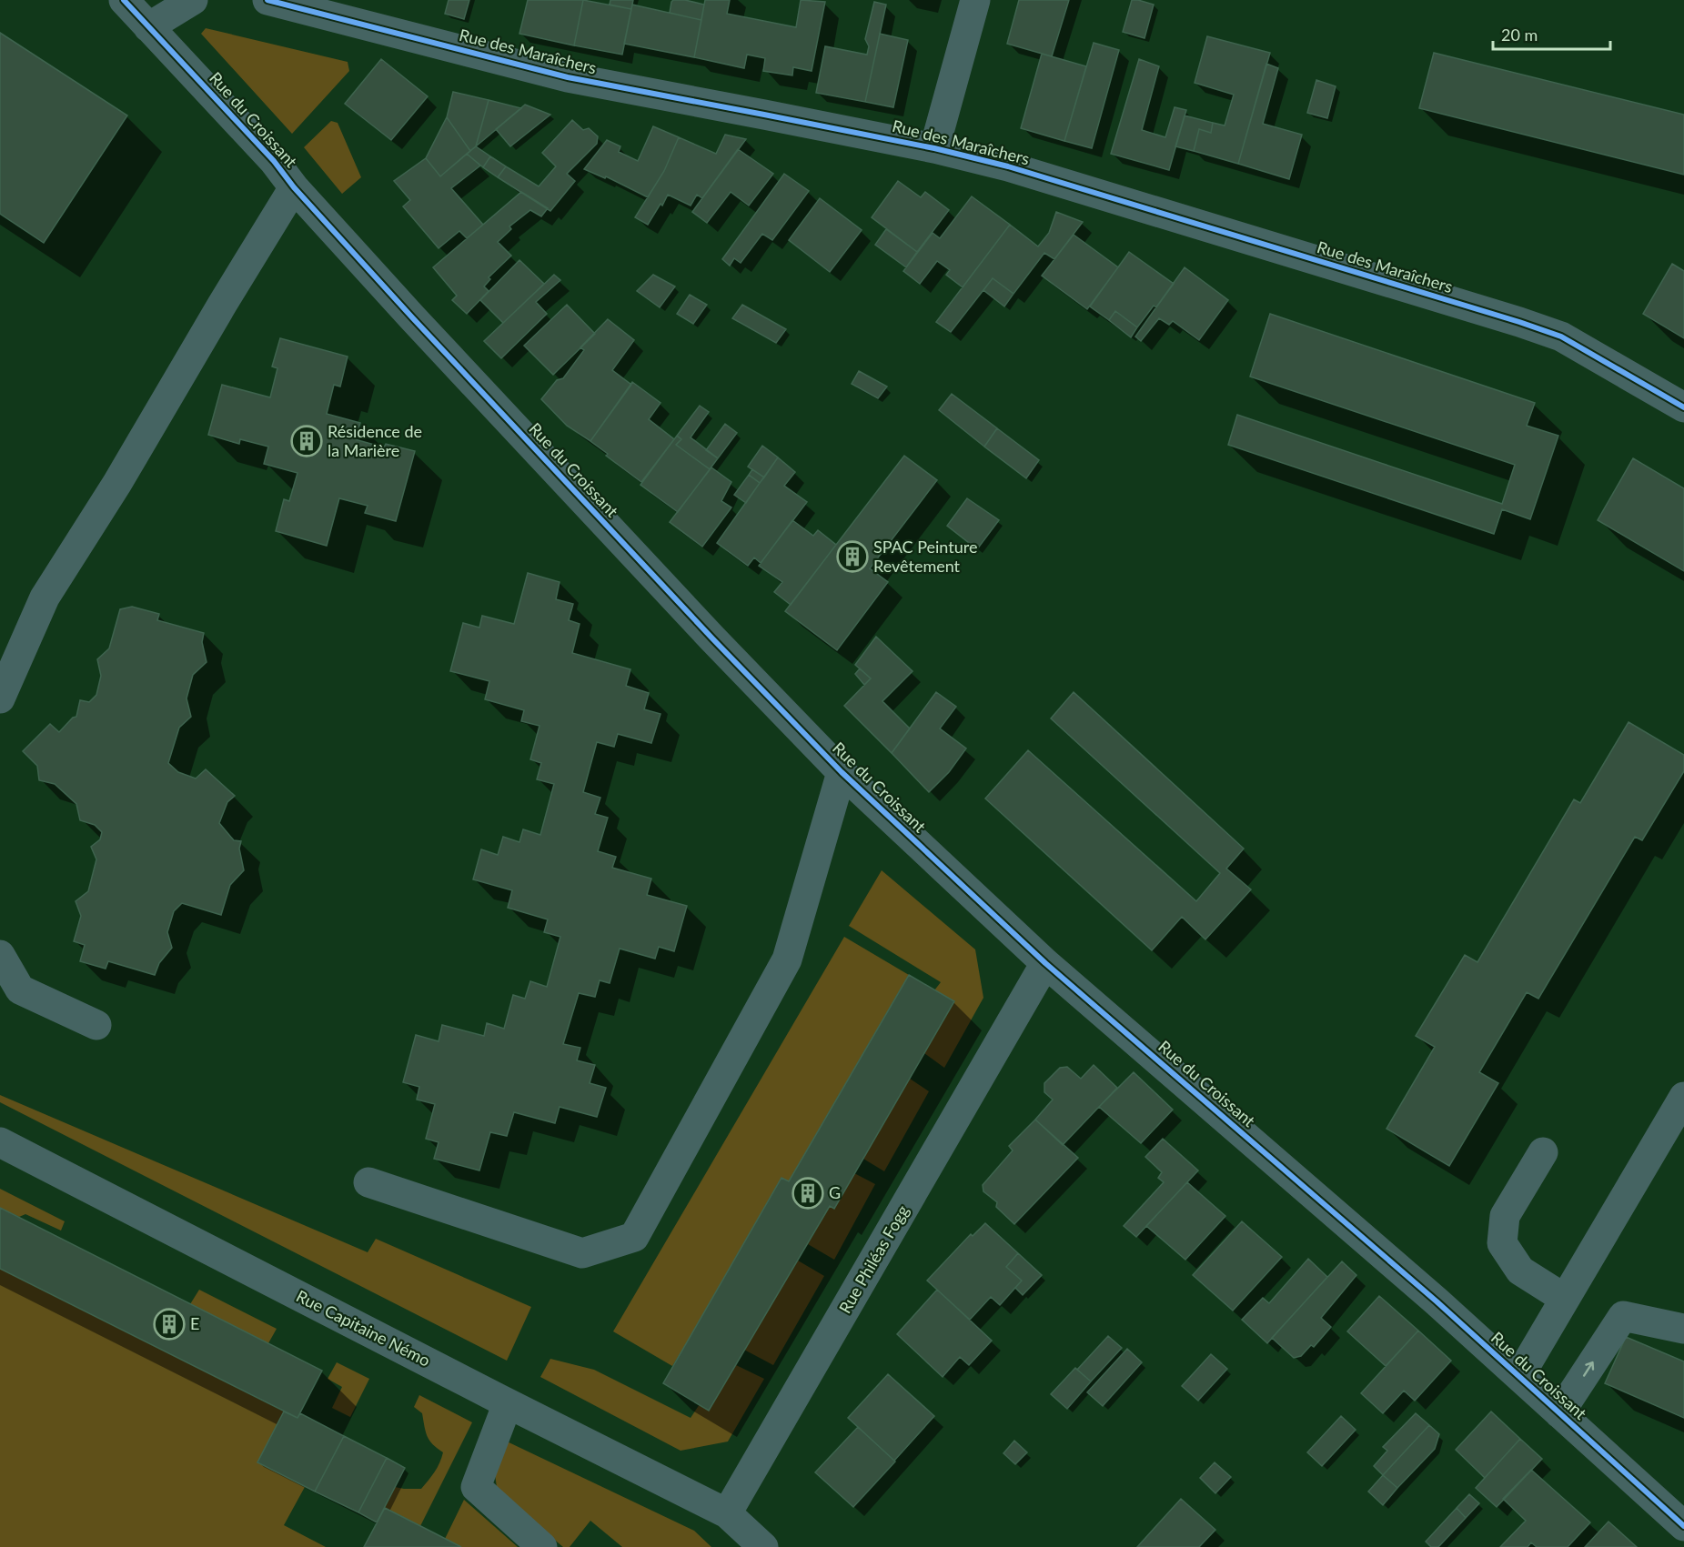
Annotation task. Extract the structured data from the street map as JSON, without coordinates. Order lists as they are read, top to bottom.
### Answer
{
  "streets": {
    "street": [
      "Rue des Maraîchers",
      "Rue du Croissant",
      "Rue Philéas Fogg",
      "Rue Capitaine Némo"
    ]
  },
  "crossings": [
    ["Rue du Croissant", "Rue Philéas Fogg"],
    ["Rue Philéas Fogg", "Rue Capitaine Némo"]
  ],
  "places": {
    "building": [
      "Résidence de la Marière",
      "SPAC Peinture Revêtement",
      "G",
      "E"
    ]
  },
  "scale_bar": "20 m"
}
